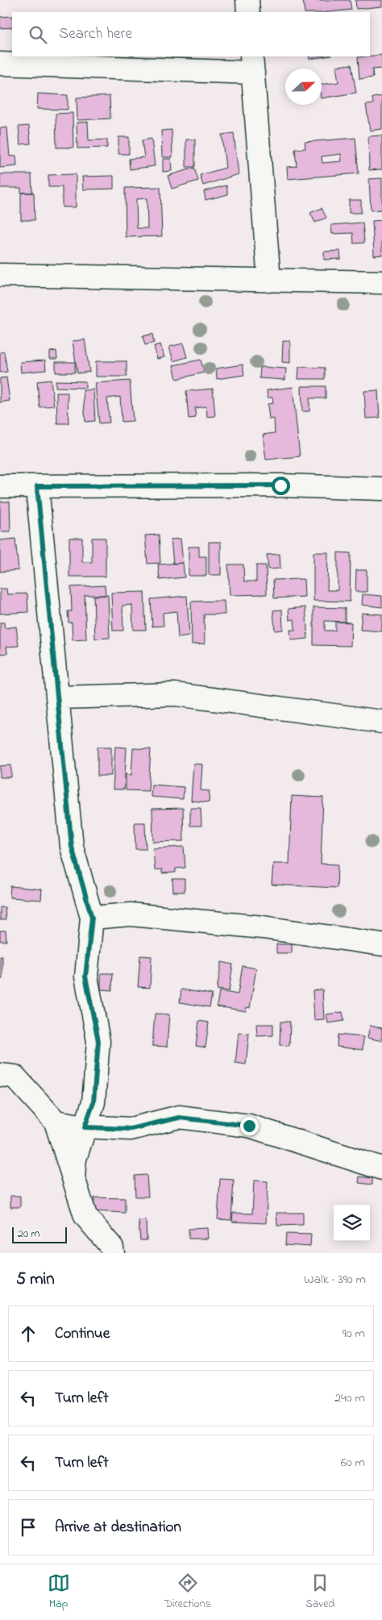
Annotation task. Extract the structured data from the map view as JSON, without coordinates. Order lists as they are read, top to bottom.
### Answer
{
  "scale_bar": "20 m",
  "north": "right",
  "page": {
    "search": "Search here",
    "scale": "20 m",
    "heading": ["5 min", "Walk · 390 m"],
    "list": [
      ["Continue", "90 m"],
      ["Turn left", "240 m"],
      ["Turn left", "60 m"],
      "Arrive at destination"
    ],
    "nav": ["Map", "Directions", "Saved"]
  }
}
